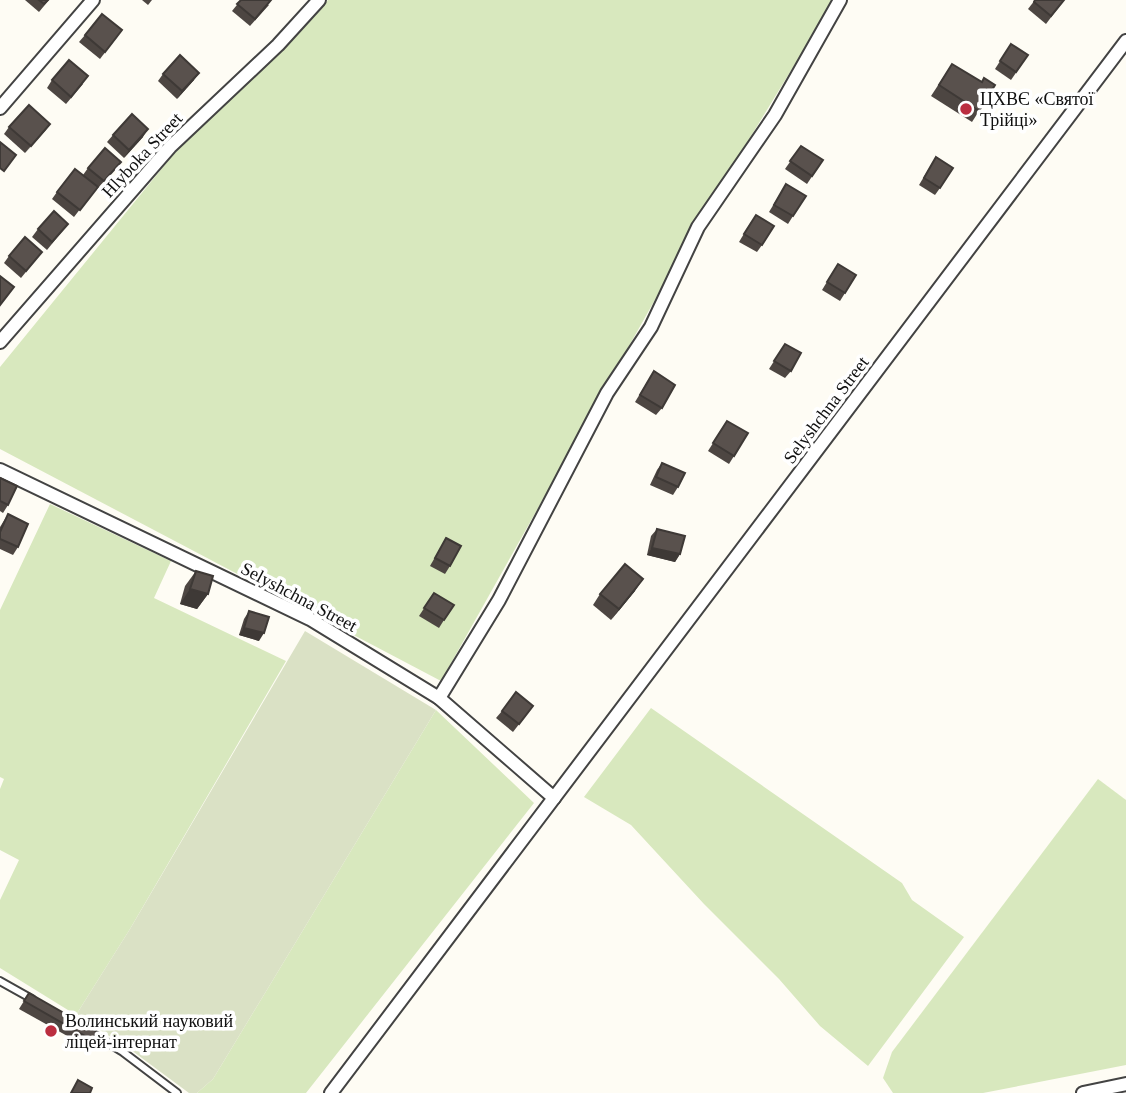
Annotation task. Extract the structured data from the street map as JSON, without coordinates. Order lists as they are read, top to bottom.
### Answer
{
  "streets": {
    "street": ["Hlyboka Street", "Selyshchna Street"]
  },
  "places": ["ЦХВЄ «Святої Трійці»", "Волинський науковий ліцей-інтернат"]
}
